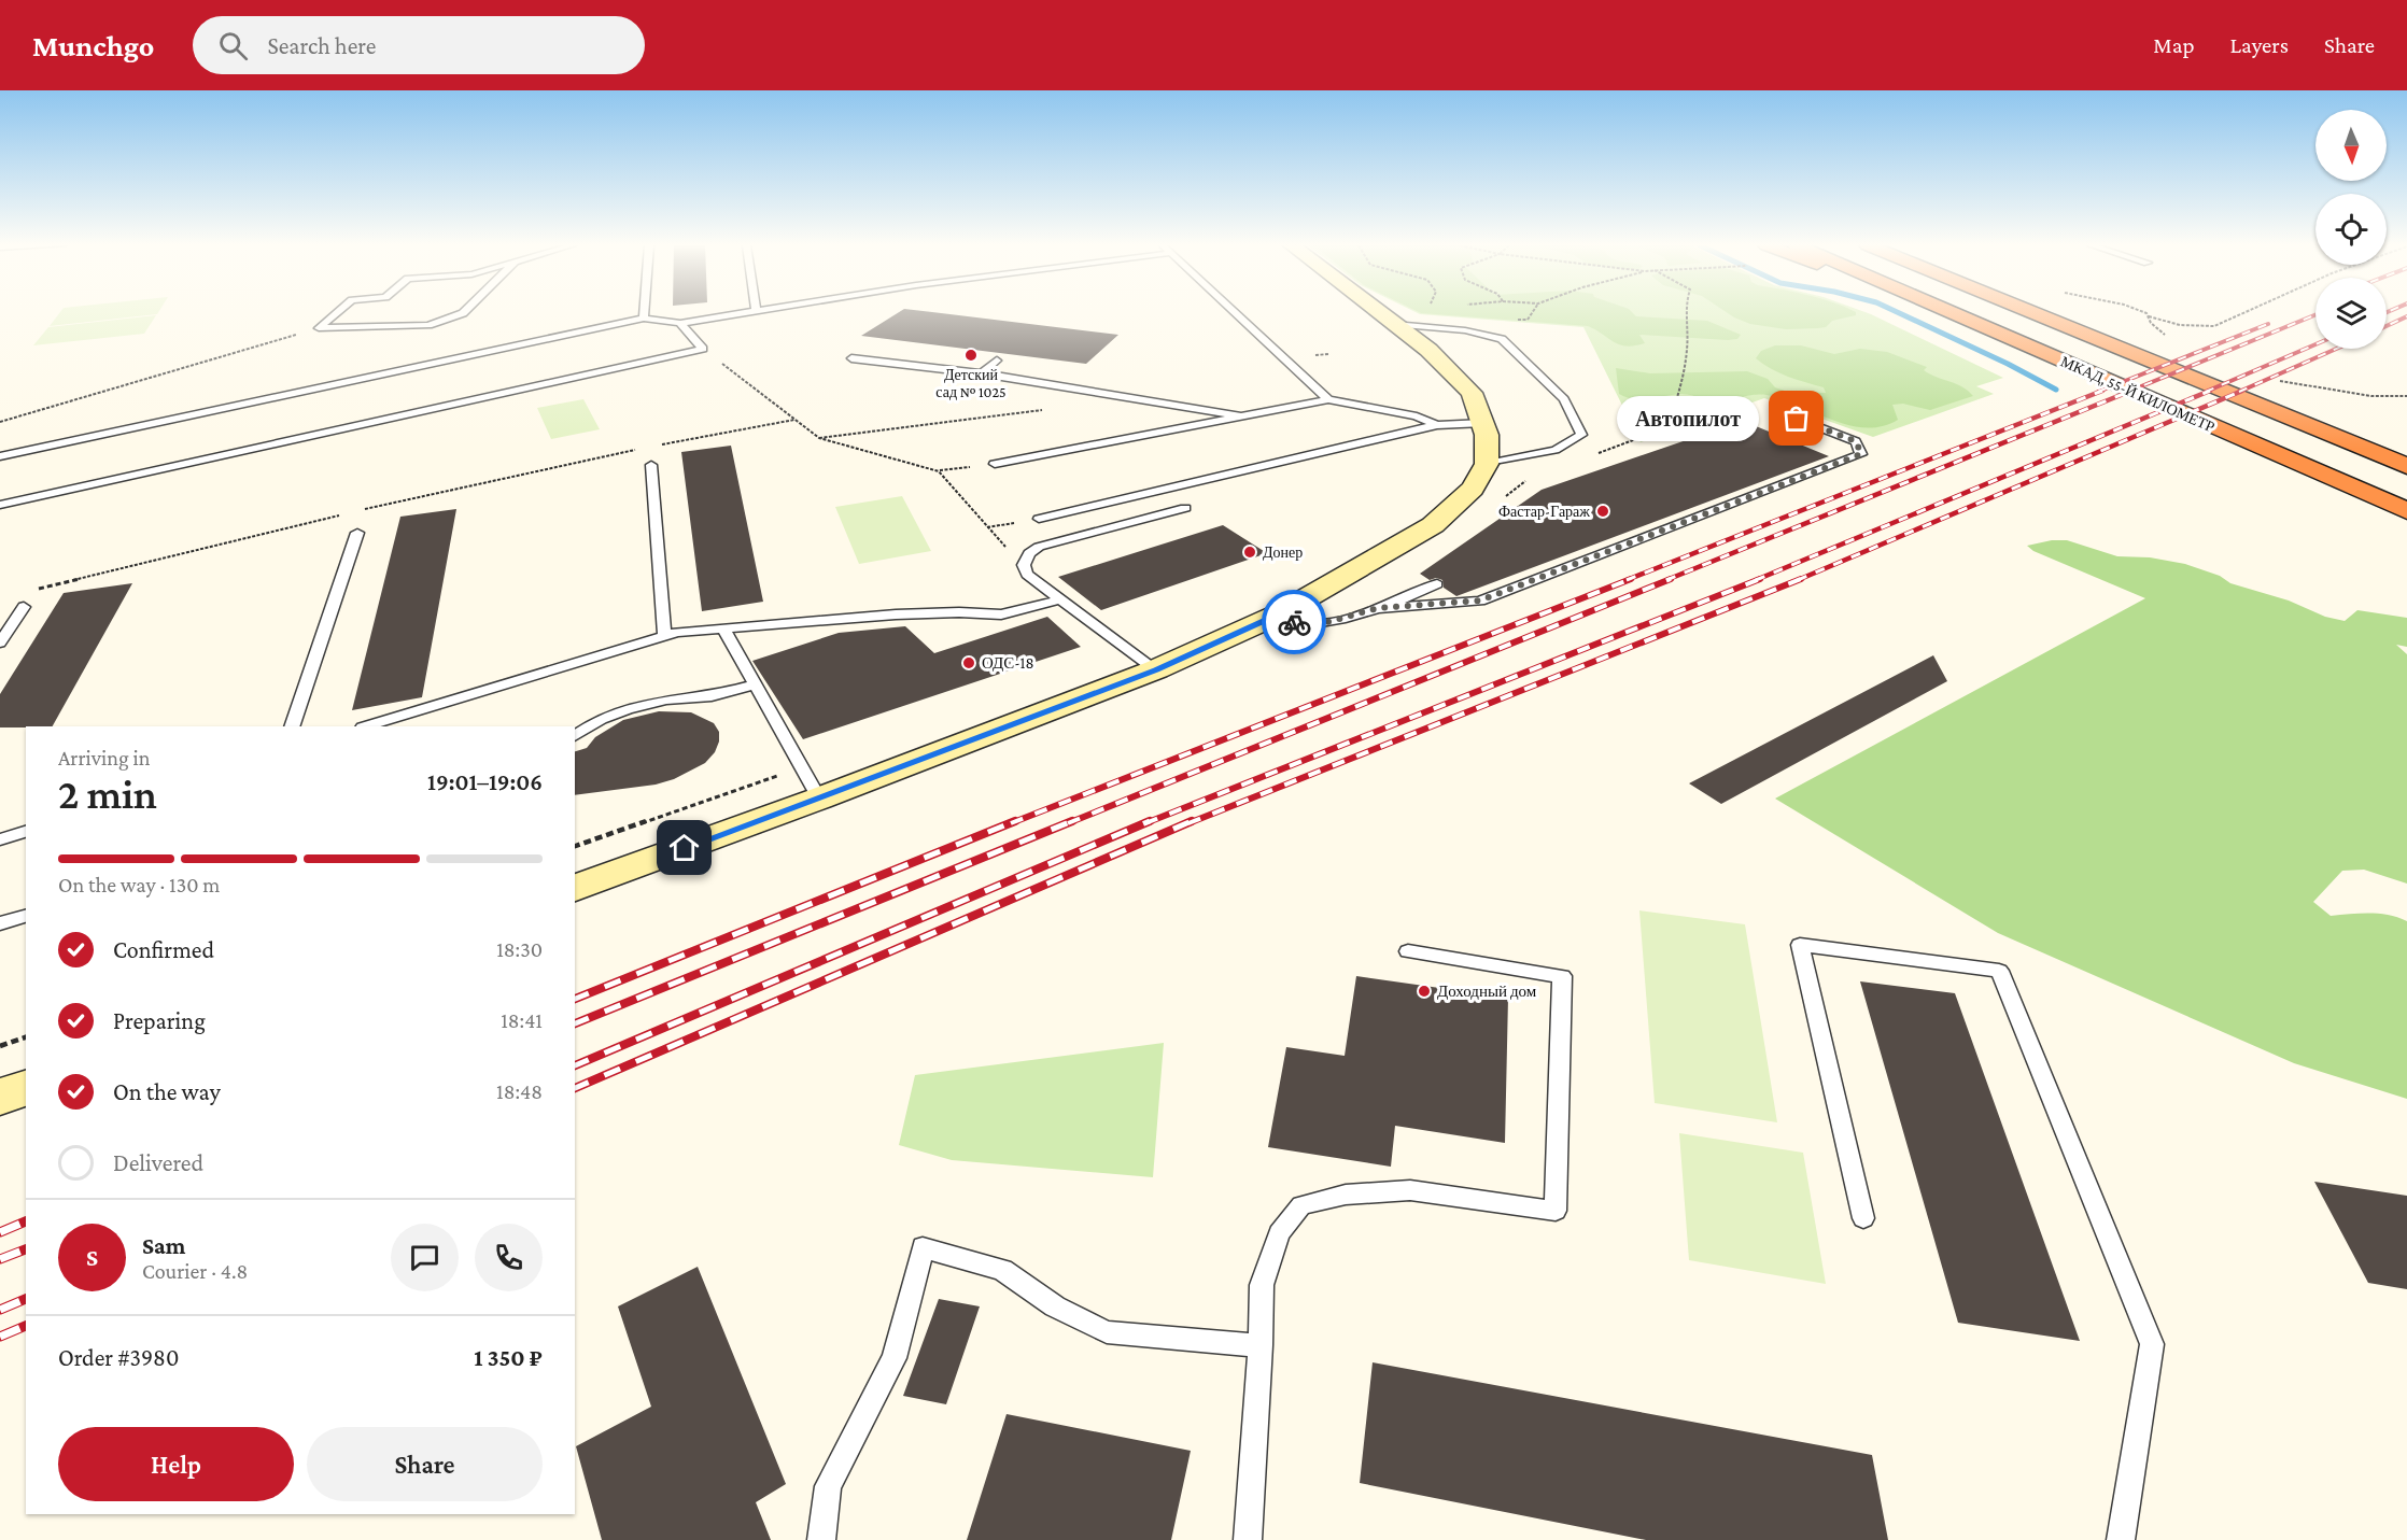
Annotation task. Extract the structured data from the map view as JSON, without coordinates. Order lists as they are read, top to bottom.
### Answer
{
  "streets": {
    "highway": ["МКАД, 55-Й КИЛОМЕТР"]
  },
  "places": [
    "Детский сад № 1025",
    "Автопилот",
    "Фастар-Гараж",
    "Донер",
    "ОДС-18",
    "Доходный дом"
  ],
  "north": "bottom",
  "page": {
    "header": "Munchgo",
    "search": "Search here",
    "nav": ["Map", "Layers", "Share"],
    "bubble": "Автопилот",
    "heading": ["2 min", "Arriving in", "19:01–19:06"],
    "panel": [
      "Sam",
      "Courier · 4.8",
      "Order #3980",
      "1 350 ₽"
    ],
    "bar": "On the way · 130 m",
    "list": [
      ["Confirmed", "18:30"],
      ["Preparing", "18:41"],
      ["On the way", "18:48"],
      "Delivered"
    ],
    "round": "S",
    "buttons": ["Help", "Share"]
  }
}
